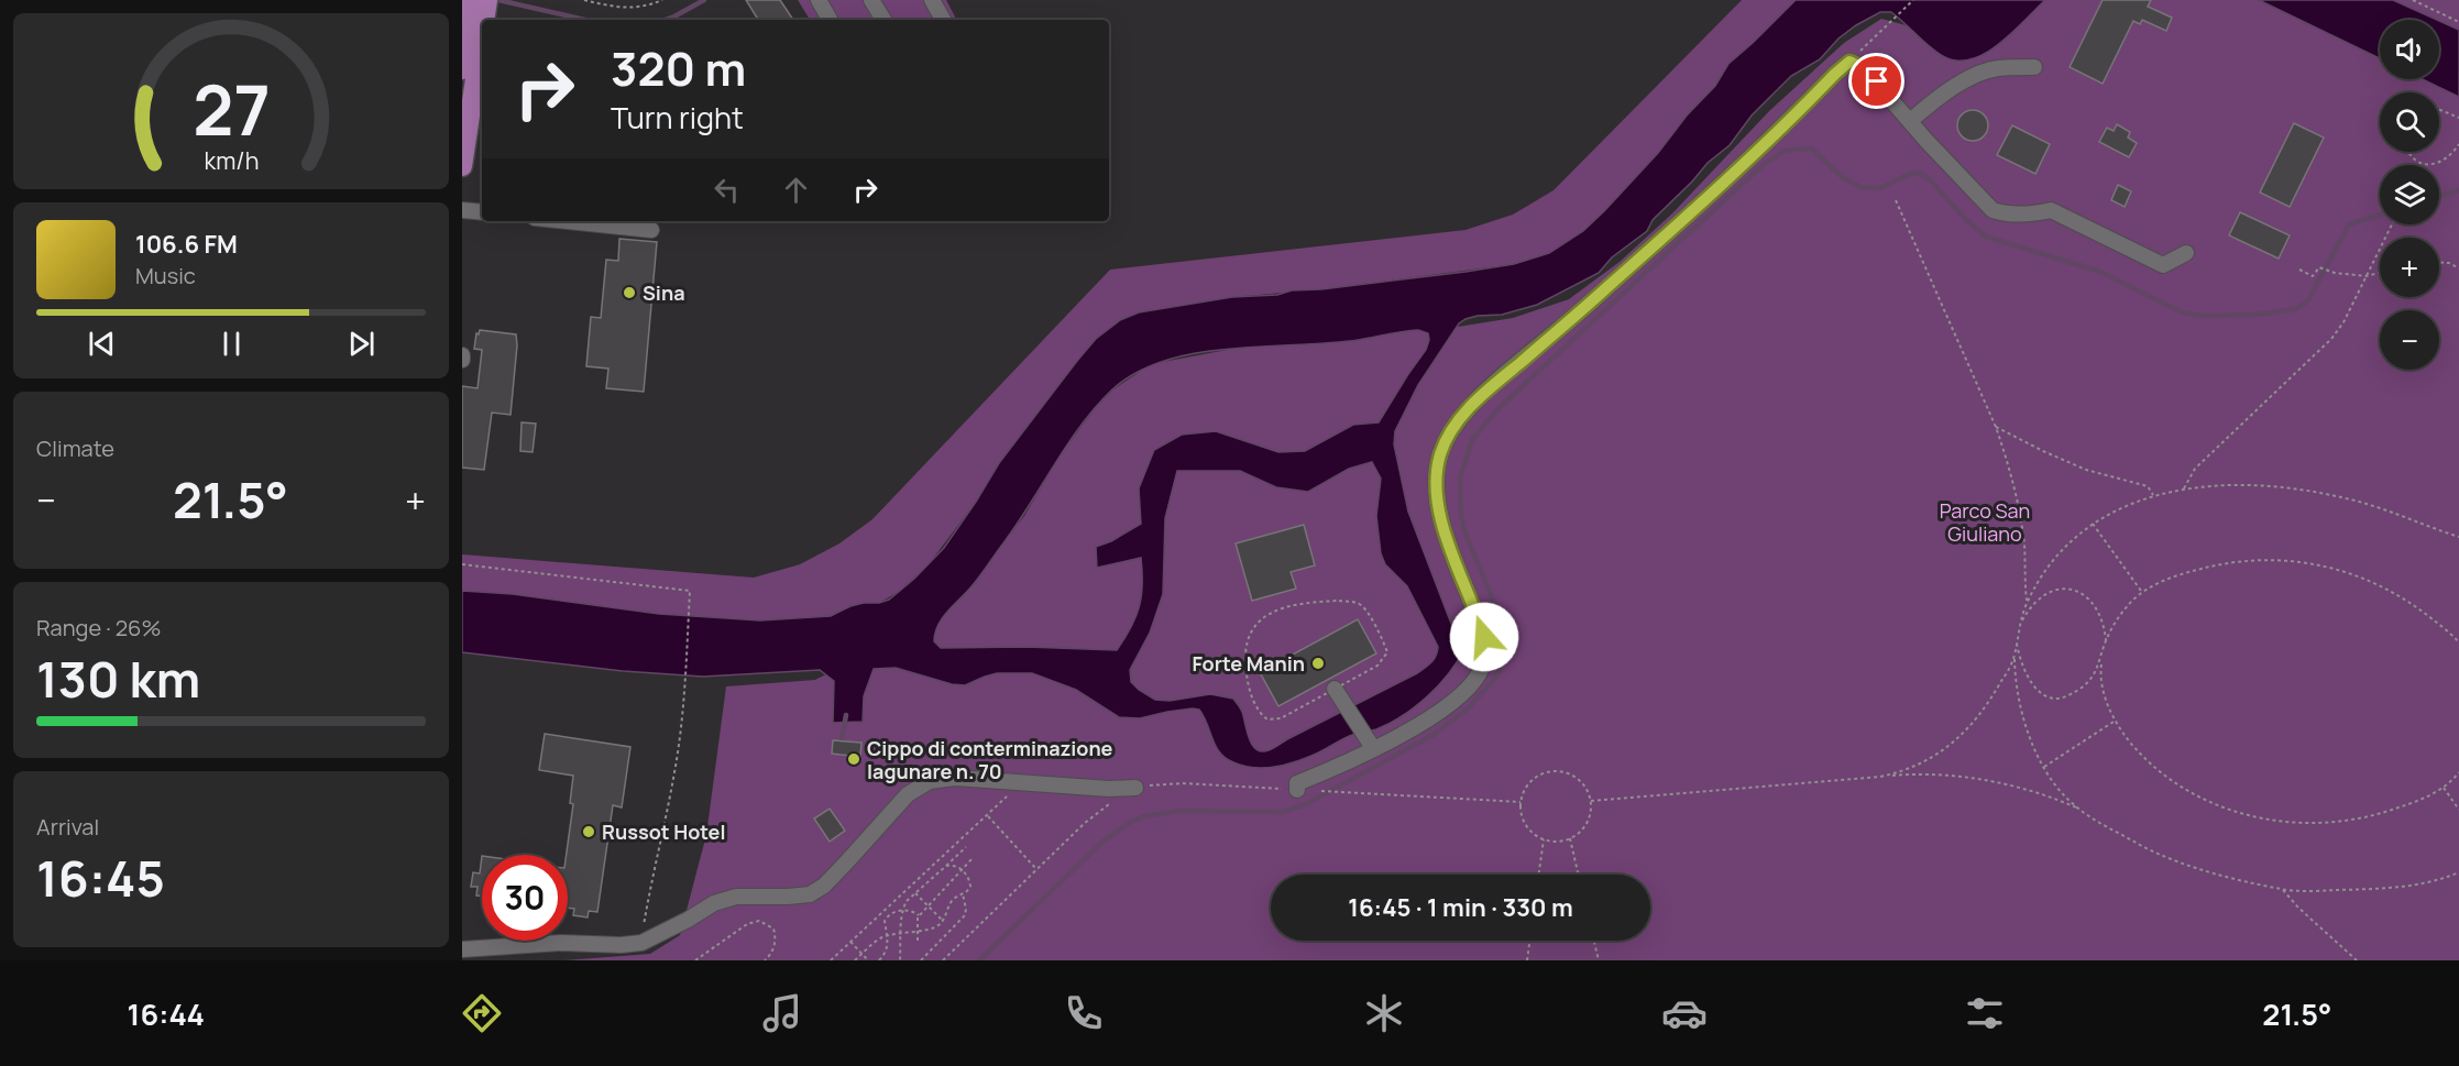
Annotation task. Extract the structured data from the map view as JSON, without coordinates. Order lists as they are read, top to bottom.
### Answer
{
  "parks": ["Parco San Giuliano"],
  "places": [
    "Sina",
    "Forte Manin",
    "Cippo di conterminazione lagunare n. 70",
    "Russot Hotel"
  ],
  "page": {
    "map_buttons": ["+", "−"],
    "turn": ["320 m", "Turn right"],
    "song": ["106.6 FM", "Music"],
    "tile": [
      "Climate",
      ["Range · 26%", "130 km"],
      ["Arrival", "16:45"]
    ],
    "heat": ["−", "21.5°", "+"],
    "limit": "30",
    "trip": "16:45 · 1 min · 330 m",
    "tabs": ["16:44", "21.5°"],
    "gauge": ["27", "km/h"]
  }
}
